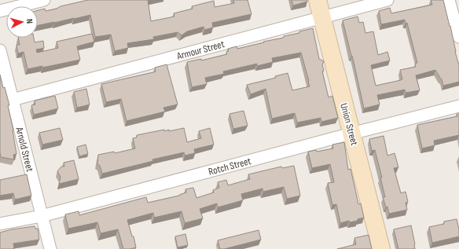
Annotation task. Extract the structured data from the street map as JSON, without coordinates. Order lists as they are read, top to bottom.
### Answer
{
  "streets": {
    "main road": ["Union Street"],
    "street": ["Armour Street", "Arnold Street", "Rotch Street"]
  },
  "crossings": [
    ["Armour Street", "Union Street"],
    ["Armour Street", "Arnold Street"],
    ["Union Street", "Rotch Street"],
    ["Arnold Street", "Rotch Street"]
  ],
  "north": "right"
}
